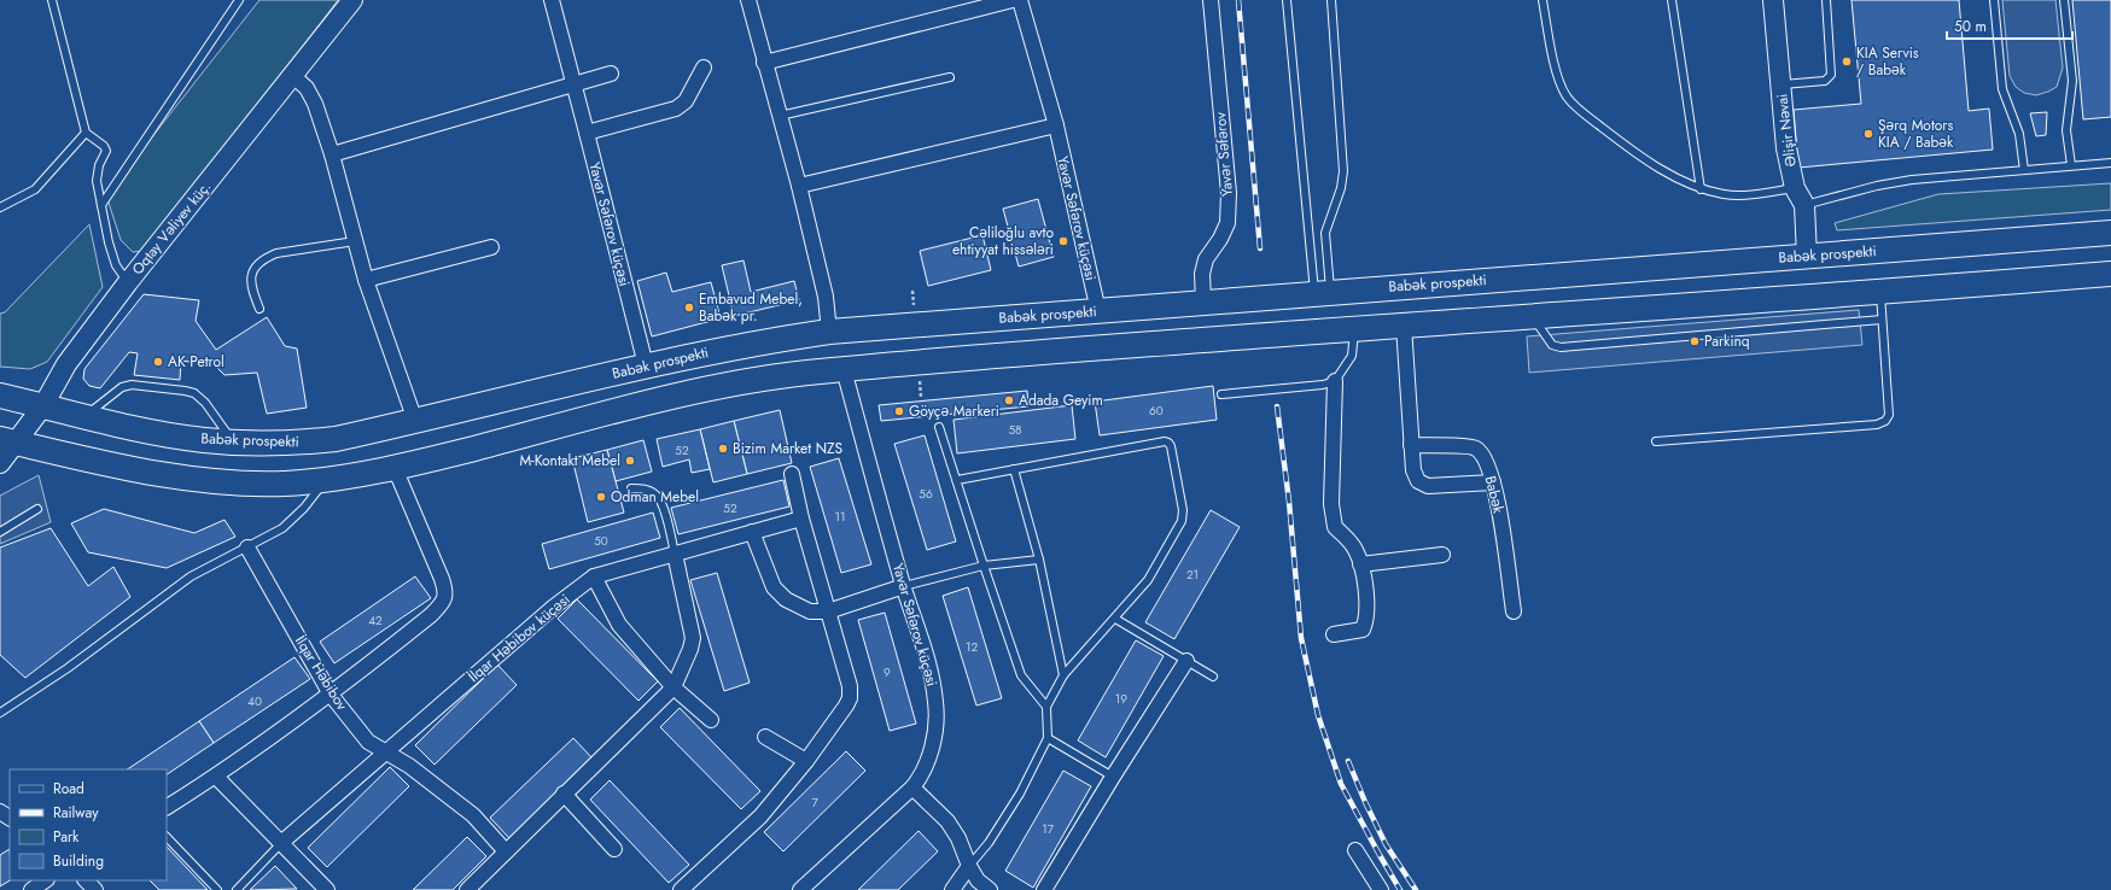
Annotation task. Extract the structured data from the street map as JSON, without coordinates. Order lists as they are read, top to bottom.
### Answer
{
  "streets": {
    "main road": ["Babək prospekti"],
    "street": [
      "Əlişir Nəvai",
      "Yavər Səfərov",
      "Yavər Səfərov küçəsi",
      "Oqtay Vəliyev küç.",
      "Babək",
      "İlqar Həbibov küçəsi",
      "İlqar Həbibov"
    ]
  },
  "crossings": [
    ["Əlişir Nəvai", "Babək prospekti"],
    ["Yavər Səfərov", "Babək prospekti"],
    ["Yavər Səfərov küçəsi", "Babək prospekti"],
    ["Oqtay Vəliyev küç.", "Babək prospekti"],
    ["İlqar Həbibov küçəsi", "İlqar Həbibov"]
  ],
  "places": [
    "KIA Servis / Babək",
    "Şərq Motors KIA / Babək",
    "Cəliloğlu avto ehtiyyat hissələri",
    "Embavud Mebel, Babək pr.",
    "Parkinq",
    "AK Petrol",
    "Adada Geyim",
    "Göyçə Markeri",
    "Bizim Market NZS",
    "M-Kontakt Mebel",
    "Odman Mebel"
  ],
  "house_numbers": [
    "60",
    "58",
    "52",
    "56",
    "52",
    "11",
    "50",
    "21",
    "42",
    "12",
    "9",
    "19",
    "40",
    "7",
    "17"
  ],
  "legend": [
    "Road",
    "Railway",
    "Park",
    "Building"
  ],
  "scale_bar": "50 m"
}
